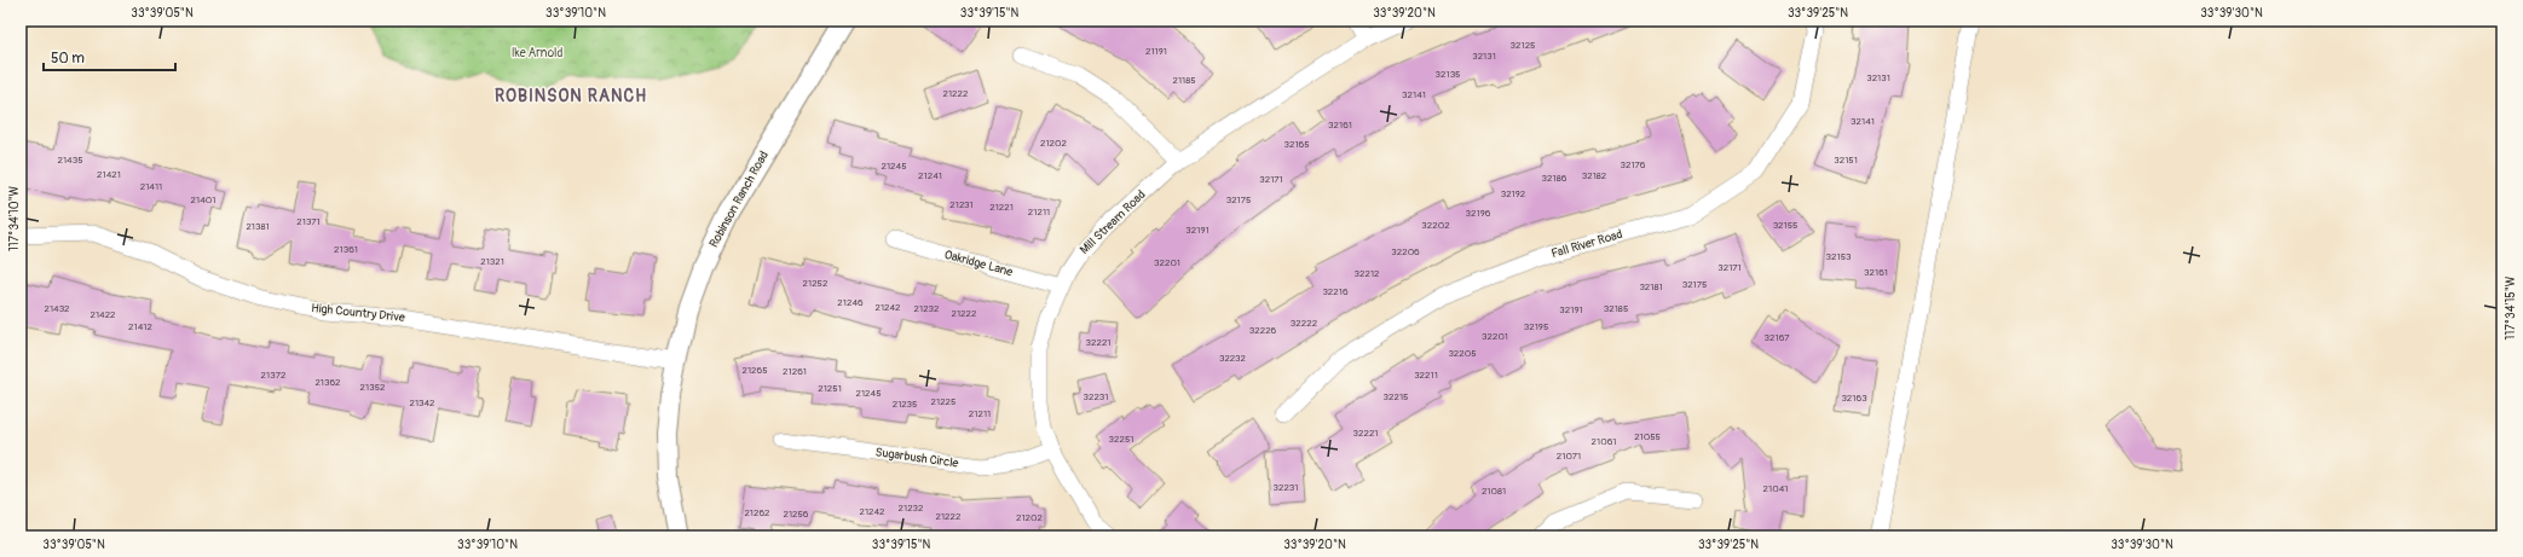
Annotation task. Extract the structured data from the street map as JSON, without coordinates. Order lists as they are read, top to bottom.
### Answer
{
  "streets": {
    "street": [
      "Robinson Ranch Road",
      "Mill Stream Road",
      "Fall River Road",
      "Oakridge Lane",
      "High Country Drive",
      "Sugarbush Circle"
    ]
  },
  "crossings": [
    ["Robinson Ranch Road", "High Country Drive"],
    ["Mill Stream Road", "Oakridge Lane"],
    ["Mill Stream Road", "Sugarbush Circle"]
  ],
  "districts": ["ROBINSON RANCH"],
  "parks": ["Ike Arnold"],
  "house_numbers": [
    "32125",
    "21191",
    "32131",
    "32135",
    "32131",
    "21185",
    "21222",
    "32141",
    "32141",
    "32161",
    "21202",
    "32165",
    "21435",
    "32151",
    "32176",
    "21245",
    "21421",
    "21241",
    "32182",
    "32186",
    "32171",
    "21411",
    "32192",
    "21401",
    "32175",
    "21231",
    "21221",
    "21211",
    "32196",
    "21371",
    "32202",
    "32155",
    "21381",
    "32191",
    "21361",
    "32206",
    "32153",
    "21321",
    "32201",
    "32171",
    "32161",
    "32212",
    "21252",
    "32175",
    "32181",
    "32216",
    "21246",
    "21242",
    "21432",
    "21232",
    "32185",
    "32191",
    "21222",
    "21422",
    "32222",
    "21412",
    "32195",
    "32226",
    "32201",
    "32167",
    "32221",
    "32205",
    "32232",
    "21265",
    "21261",
    "21372",
    "32211",
    "21362",
    "21352",
    "21251",
    "21245",
    "32231",
    "32215",
    "32163",
    "21225",
    "21342",
    "21235",
    "21211",
    "32221",
    "21055",
    "32251",
    "21061",
    "21071",
    "32231",
    "21041",
    "21081",
    "21232",
    "21242",
    "21262",
    "21256",
    "21222",
    "21202"
  ],
  "scale_bar": "50 m",
  "coordinates": [
    "33°39'05\"N",
    "33°39'10\"N",
    "33°39'15\"N",
    "33°39'20\"N",
    "33°39'25\"N",
    "33°39'30\"N",
    "117°34'10\"W",
    "117°34'15\"W"
  ]
}
